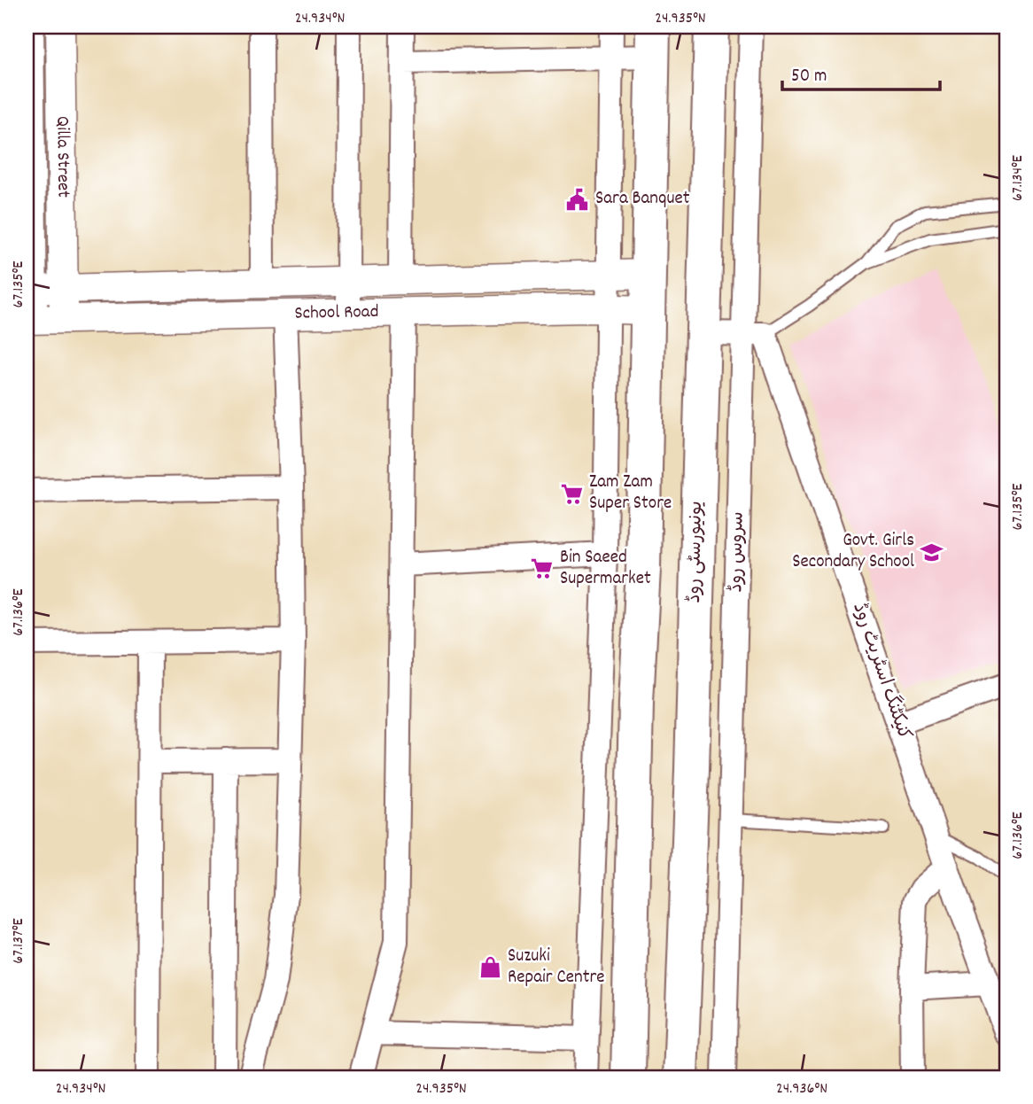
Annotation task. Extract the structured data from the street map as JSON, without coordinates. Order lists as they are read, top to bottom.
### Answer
{
  "streets": {
    "main road": ["یونیورسٹی روڈ"],
    "street": [
      "Qilla Street",
      "School Road",
      "سروس روڈ",
      "کنیکٹنگ اسٹریٹ روڈ"
    ]
  },
  "crossings": [
    ["Qilla Street", "School Road"],
    ["سروس روڈ", "کنیکٹنگ اسٹریٹ روڈ"]
  ],
  "places": {
    "public building": ["Sara Banquet"],
    "supermarket": ["Zam Zam Super Store", "Bin Saeed Supermarket"],
    "school or university": ["Govt. Girls Secondary School"],
    "shop": ["Suzuki Repair Centre"]
  },
  "scale_bar": "50 m",
  "coordinates": [
    "24.934°N",
    "24.935°N",
    "67.134°E",
    "67.135°E",
    "67.136°E",
    "67.137°E",
    "24.936°N"
  ]
}
